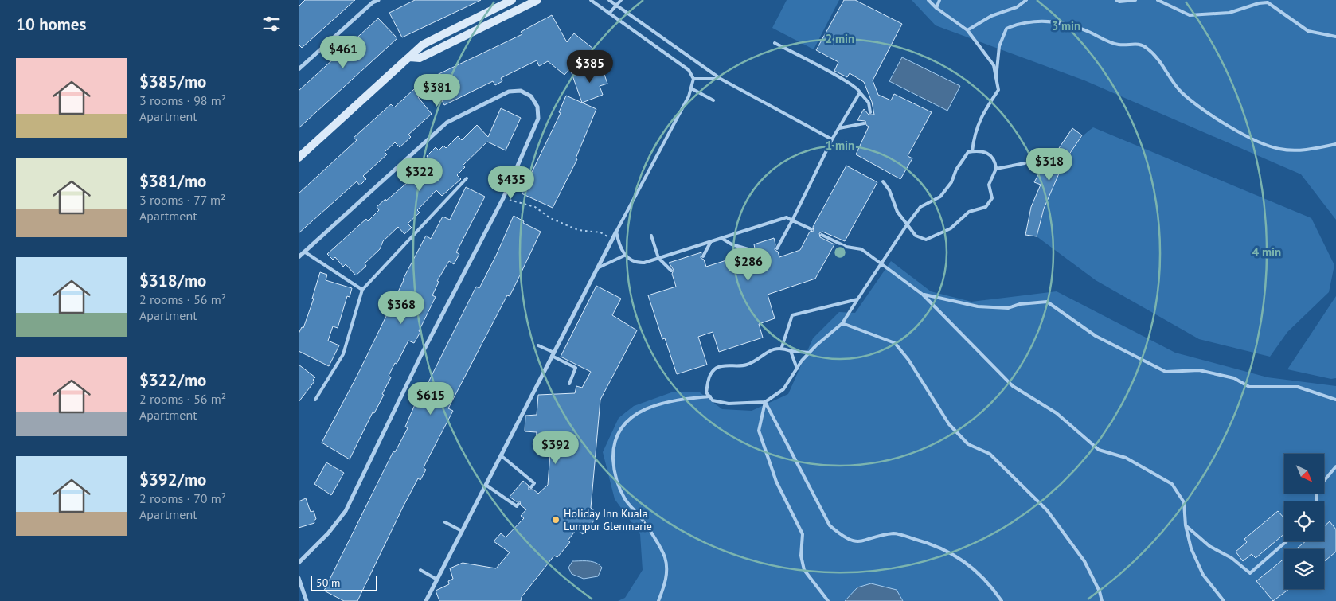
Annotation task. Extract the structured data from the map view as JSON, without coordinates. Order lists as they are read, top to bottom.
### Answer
{
  "places": ["Holiday Inn Kuala Lumpur Glenmarie"],
  "scale_bar": "50 m",
  "north": "bottom right",
  "page": {
    "heading": "10 homes",
    "price": [
      "$461",
      "$385",
      "$381",
      "$318",
      "$322",
      "$435",
      "$286",
      "$368",
      "$615",
      "$392"
    ],
    "list": [
      {
        "name": "$385/mo",
        "note": "3 rooms · 98 m² · Apartment"
      },
      {
        "name": "$381/mo",
        "note": "3 rooms · 77 m² · Apartment"
      },
      {
        "name": "$318/mo",
        "note": "2 rooms · 56 m² · Apartment"
      },
      {
        "name": "$322/mo",
        "note": "2 rooms · 56 m² · Apartment"
      },
      {
        "name": "$392/mo",
        "note": "2 rooms · 70 m² · Apartment"
      }
    ],
    "scale": "50 m"
  },
  "rings": [
    "3 min",
    "2 min",
    "1 min",
    "4 min"
  ]
}
